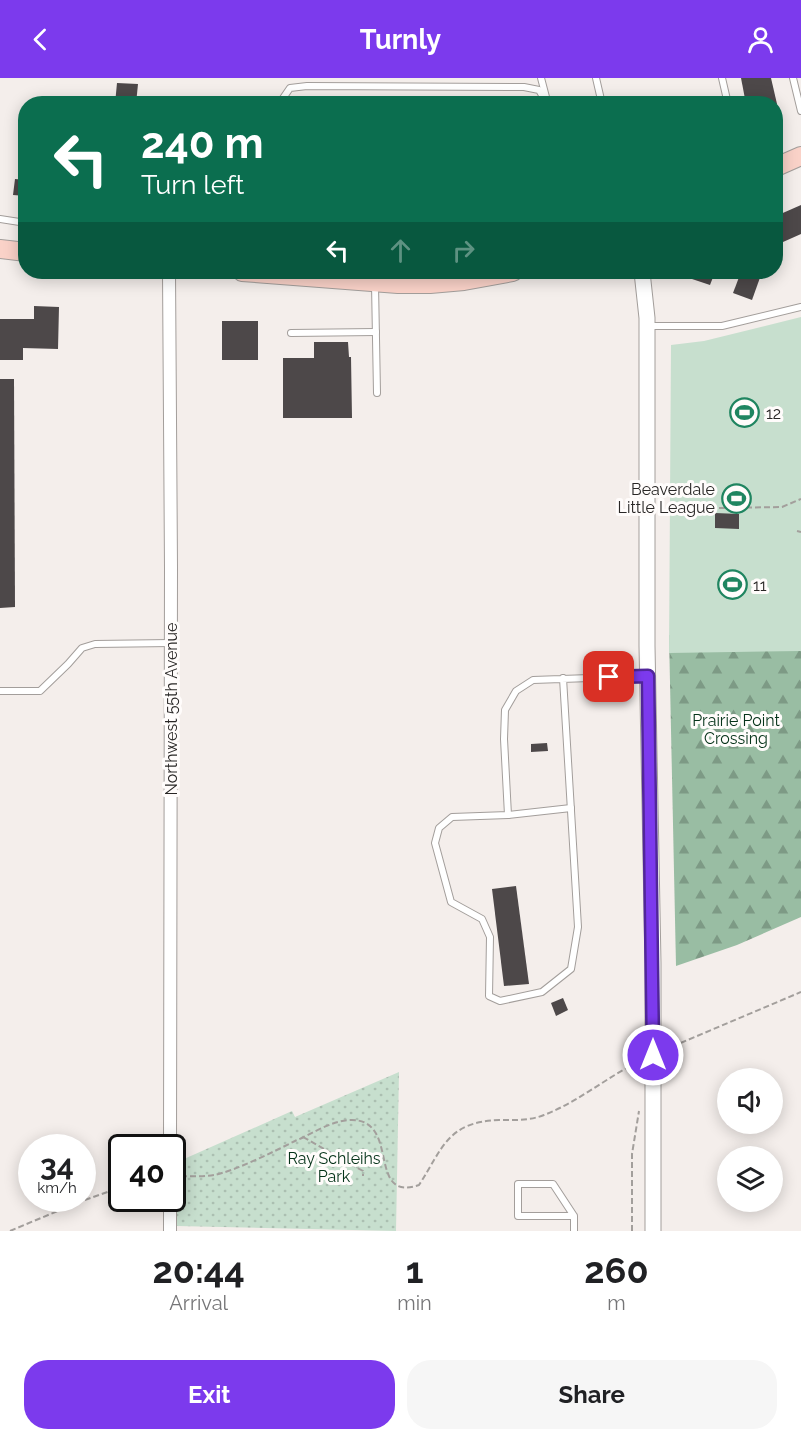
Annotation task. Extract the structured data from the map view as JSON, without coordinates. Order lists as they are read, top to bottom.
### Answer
{
  "streets": {
    "street": ["Northwest 55th Avenue"]
  },
  "parks": ["Prairie Point Crossing", "Ray Schleihs Park"],
  "places": {
    "sports": ["12", "Beaverdale Little League", "11"]
  },
  "page": {
    "header": "Turnly",
    "turn": ["240 m", "Turn left"],
    "speed": "34 km/h",
    "limit": "40",
    "eta": [
      "20:44",
      "Arrival",
      "1",
      "min",
      "260",
      "m"
    ],
    "buttons": ["Exit", "Share"]
  }
}
